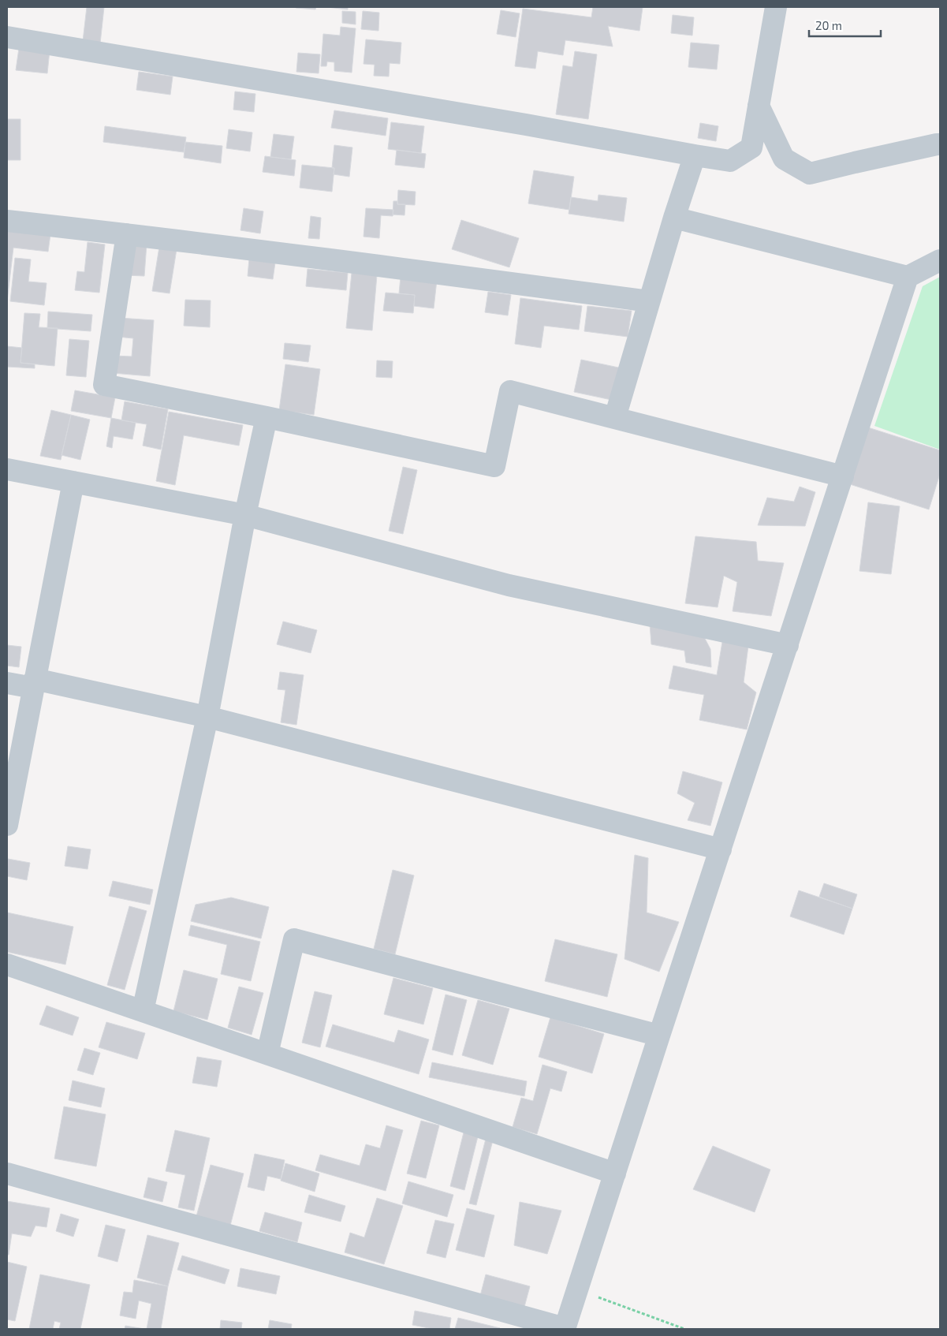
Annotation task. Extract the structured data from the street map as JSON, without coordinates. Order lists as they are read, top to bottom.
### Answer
{
  "scale_bar": "20 m"
}
